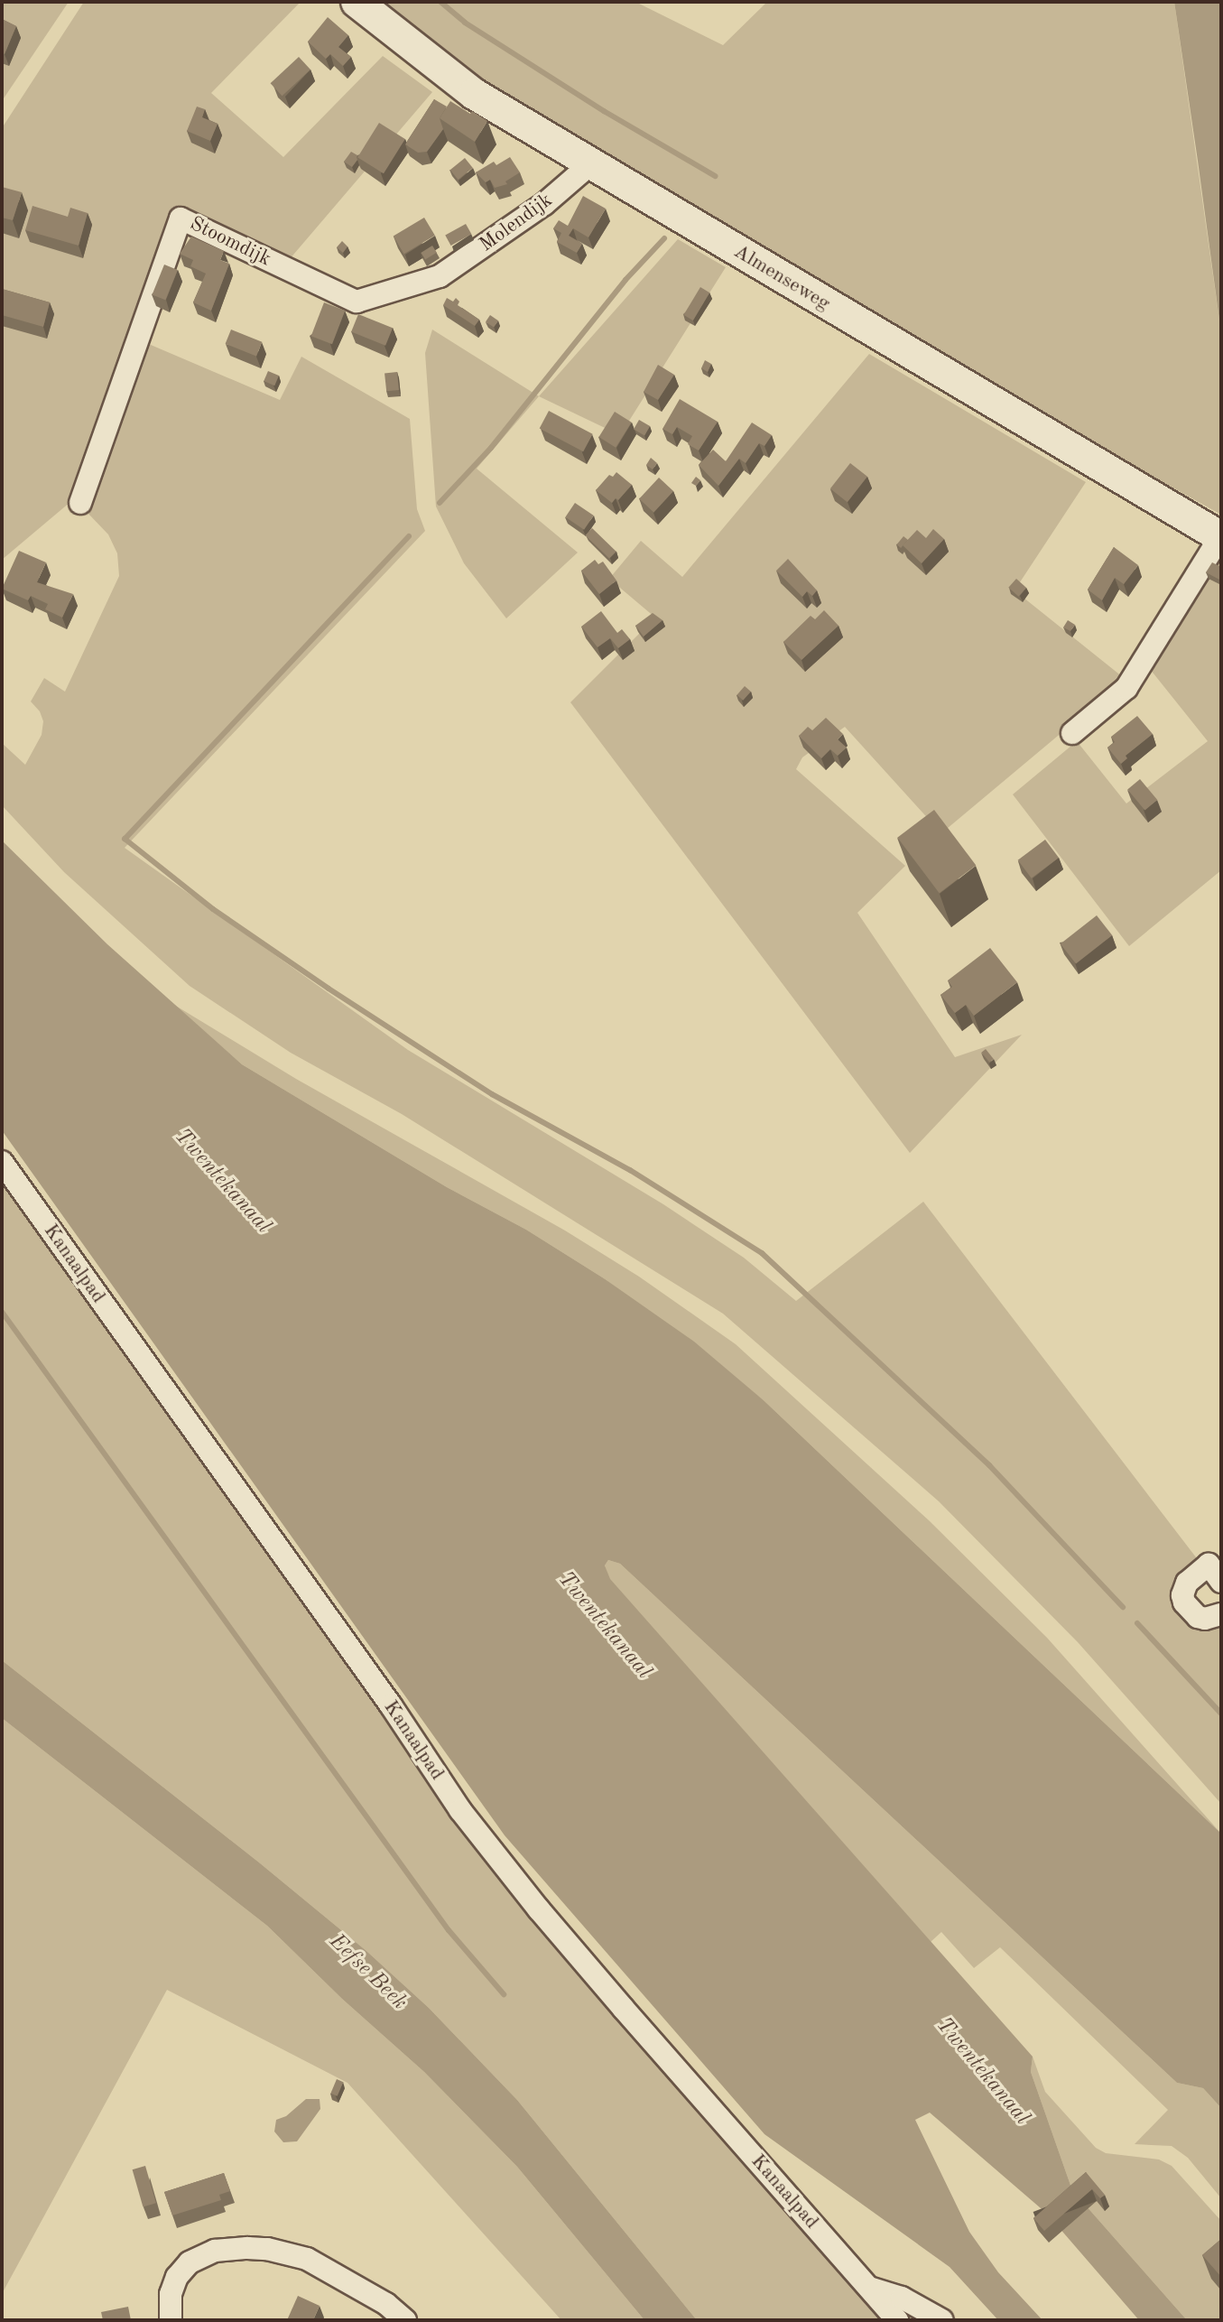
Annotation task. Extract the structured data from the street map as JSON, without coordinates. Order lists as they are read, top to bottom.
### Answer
{
  "streets": {
    "main road": ["Almenseweg"],
    "street": ["Molendijk", "Stoomdijk", "Kanaalpad"]
  },
  "crossings": [
    ["Molendijk", "Stoomdijk"],
    ["Molendijk", "Almenseweg"]
  ],
  "water": ["Twentekanaal", "Eefse Beek"]
}
